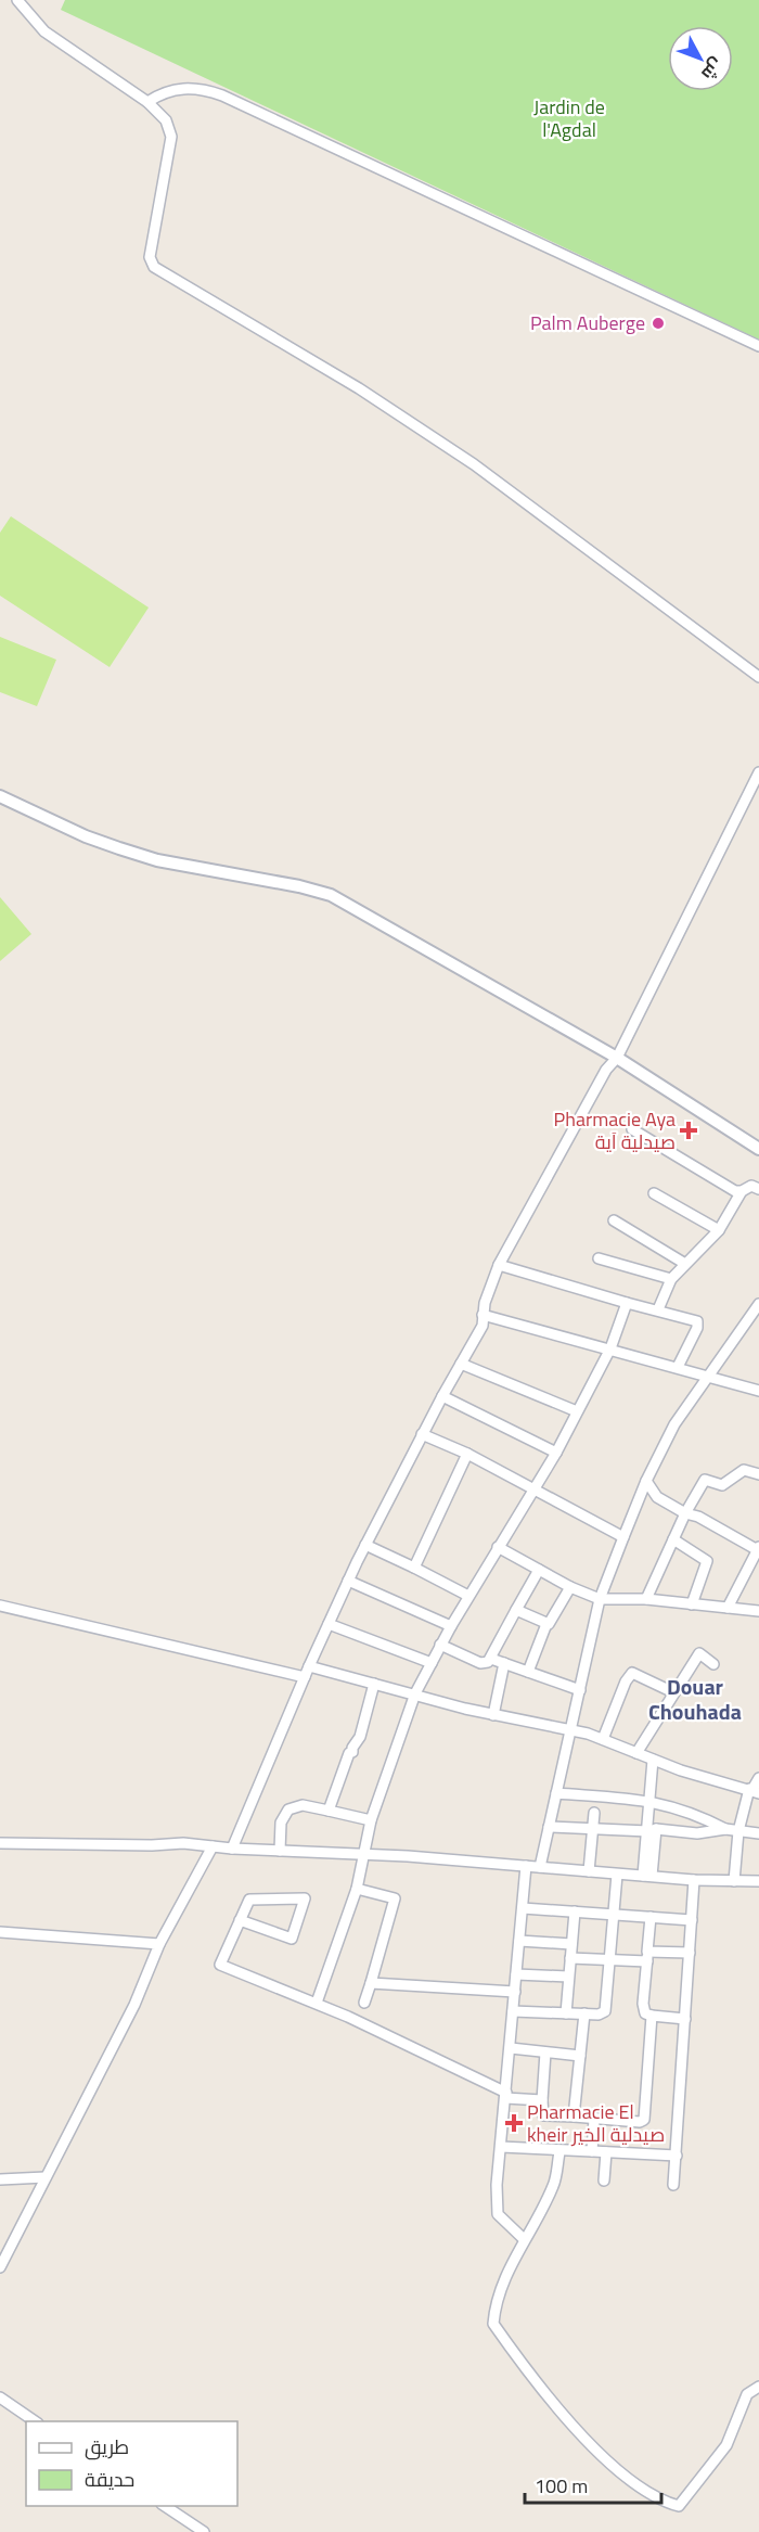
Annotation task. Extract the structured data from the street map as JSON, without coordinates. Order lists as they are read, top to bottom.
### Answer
{
  "districts": ["Douar Chouhada"],
  "parks": ["Jardin de l'Agdal"],
  "places": {
    "other": ["Palm Auberge"],
    "health": ["Pharmacie Aya صيدلية اَية", "Pharmacie El kheir صيدلية الخير"]
  },
  "legend": ["طريق", "حديقة"],
  "scale_bar": "100 m",
  "north": "bottom right"
}
